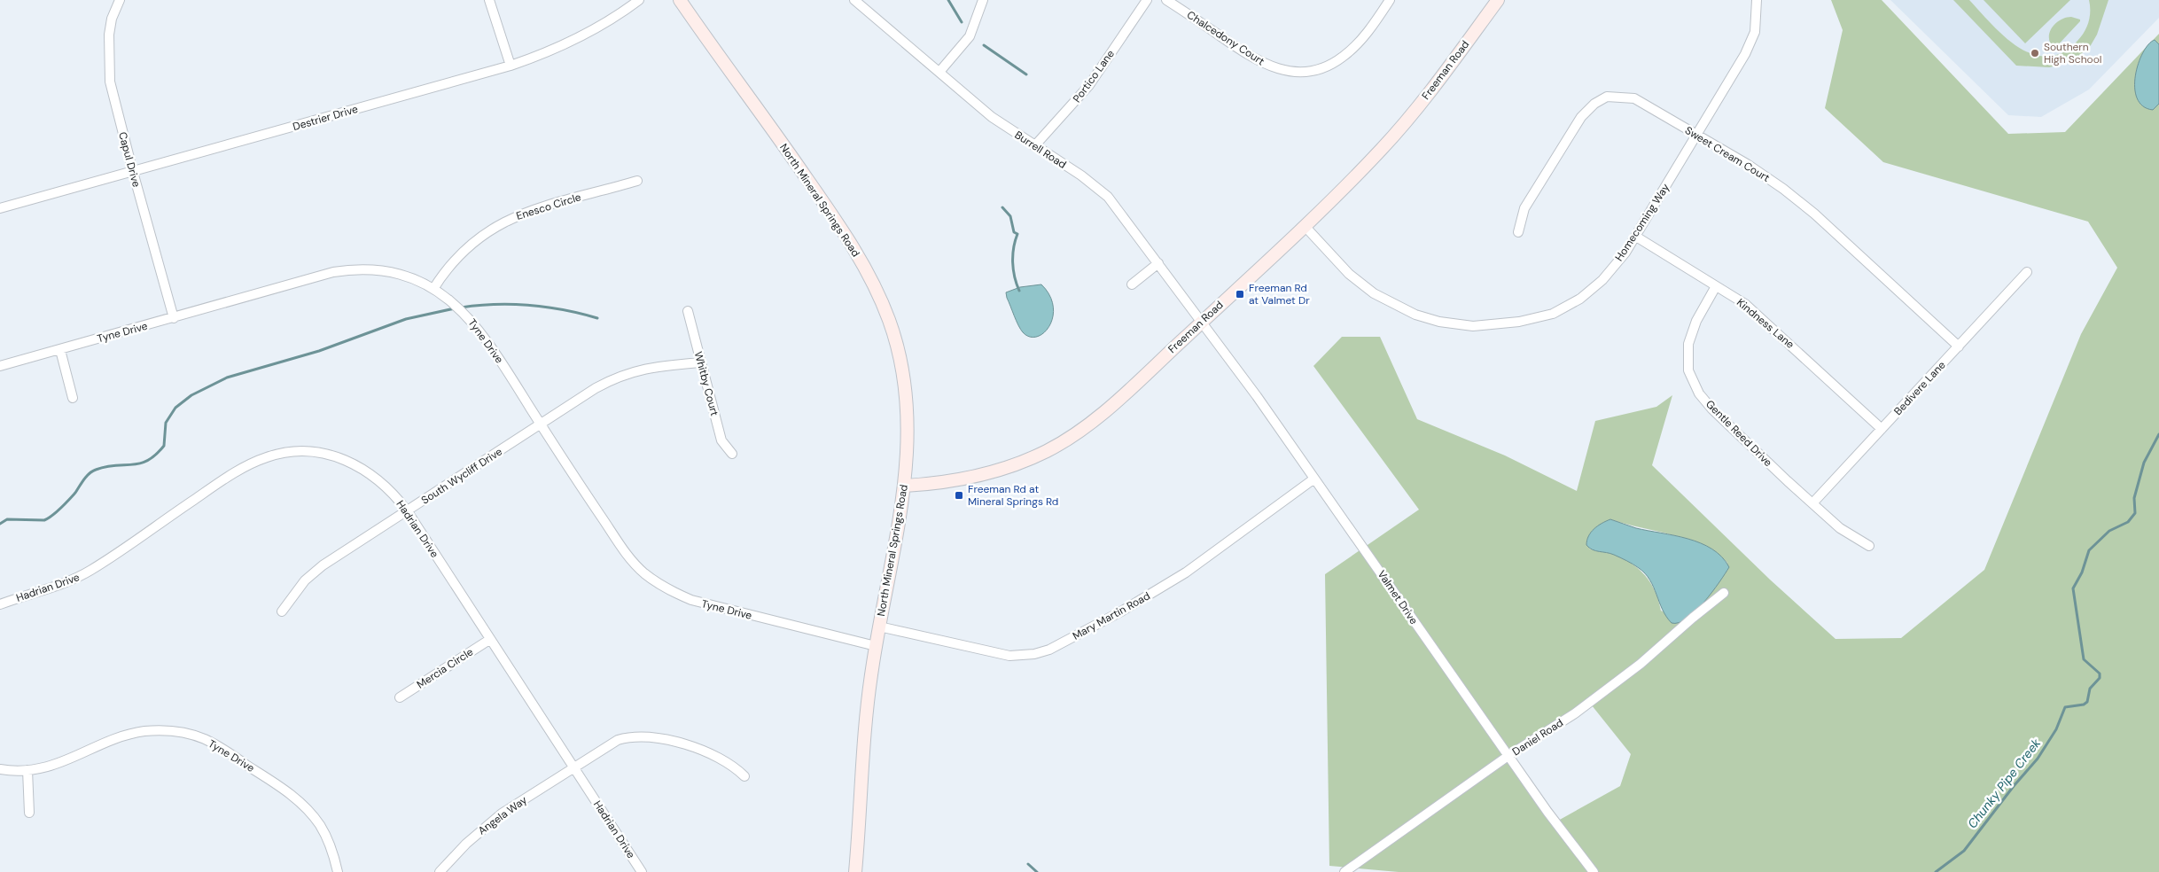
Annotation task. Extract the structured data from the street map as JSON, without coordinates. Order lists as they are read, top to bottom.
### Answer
{
  "streets": {
    "street": [
      "Chalcedony Court",
      "Freeman Road",
      "Portico Lane",
      "Destrier Drive",
      "Burrell Road",
      "Sweet Cream Court",
      "Capul Drive",
      "North Mineral Springs Road",
      "Enesco Circle",
      "Homecoming Way",
      "Kindness Lane",
      "Tyne Drive",
      "Whitby Court",
      "Bedivere Lane",
      "Gentle Reed Drive",
      "South Wycliff Drive",
      "Hadrian Drive",
      "Valmet Drive",
      "Mary Martin Road",
      "Mercia Circle",
      "Daniel Road",
      "Angela Way"
    ]
  },
  "crossings": [
    ["Freeman Road", "Burrell Road"],
    ["Freeman Road", "North Mineral Springs Road"],
    ["Freeman Road", "Homecoming Way"],
    ["Freeman Road", "Valmet Drive"],
    ["Portico Lane", "Burrell Road"],
    ["Destrier Drive", "Capul Drive"],
    ["Burrell Road", "Valmet Drive"],
    ["Sweet Cream Court", "Homecoming Way"],
    ["Sweet Cream Court", "Bedivere Lane"],
    ["Capul Drive", "Tyne Drive"],
    ["North Mineral Springs Road", "Tyne Drive"],
    ["North Mineral Springs Road", "Mary Martin Road"],
    ["Enesco Circle", "Tyne Drive"],
    ["Homecoming Way", "Kindness Lane"],
    ["Kindness Lane", "Bedivere Lane"],
    ["Kindness Lane", "Gentle Reed Drive"],
    ["Tyne Drive", "South Wycliff Drive"],
    ["Whitby Court", "South Wycliff Drive"],
    ["Bedivere Lane", "Gentle Reed Drive"],
    ["South Wycliff Drive", "Hadrian Drive"],
    ["Hadrian Drive", "Mercia Circle"],
    ["Hadrian Drive", "Angela Way"],
    ["Valmet Drive", "Mary Martin Road"],
    ["Valmet Drive", "Daniel Road"]
  ],
  "water": ["Chunky Pipe Creek"],
  "places": {
    "other": ["Southern High School"],
    "transit": ["Freeman Rd at Valmet Dr", "Freeman Rd at Mineral Springs Rd"]
  }
}
